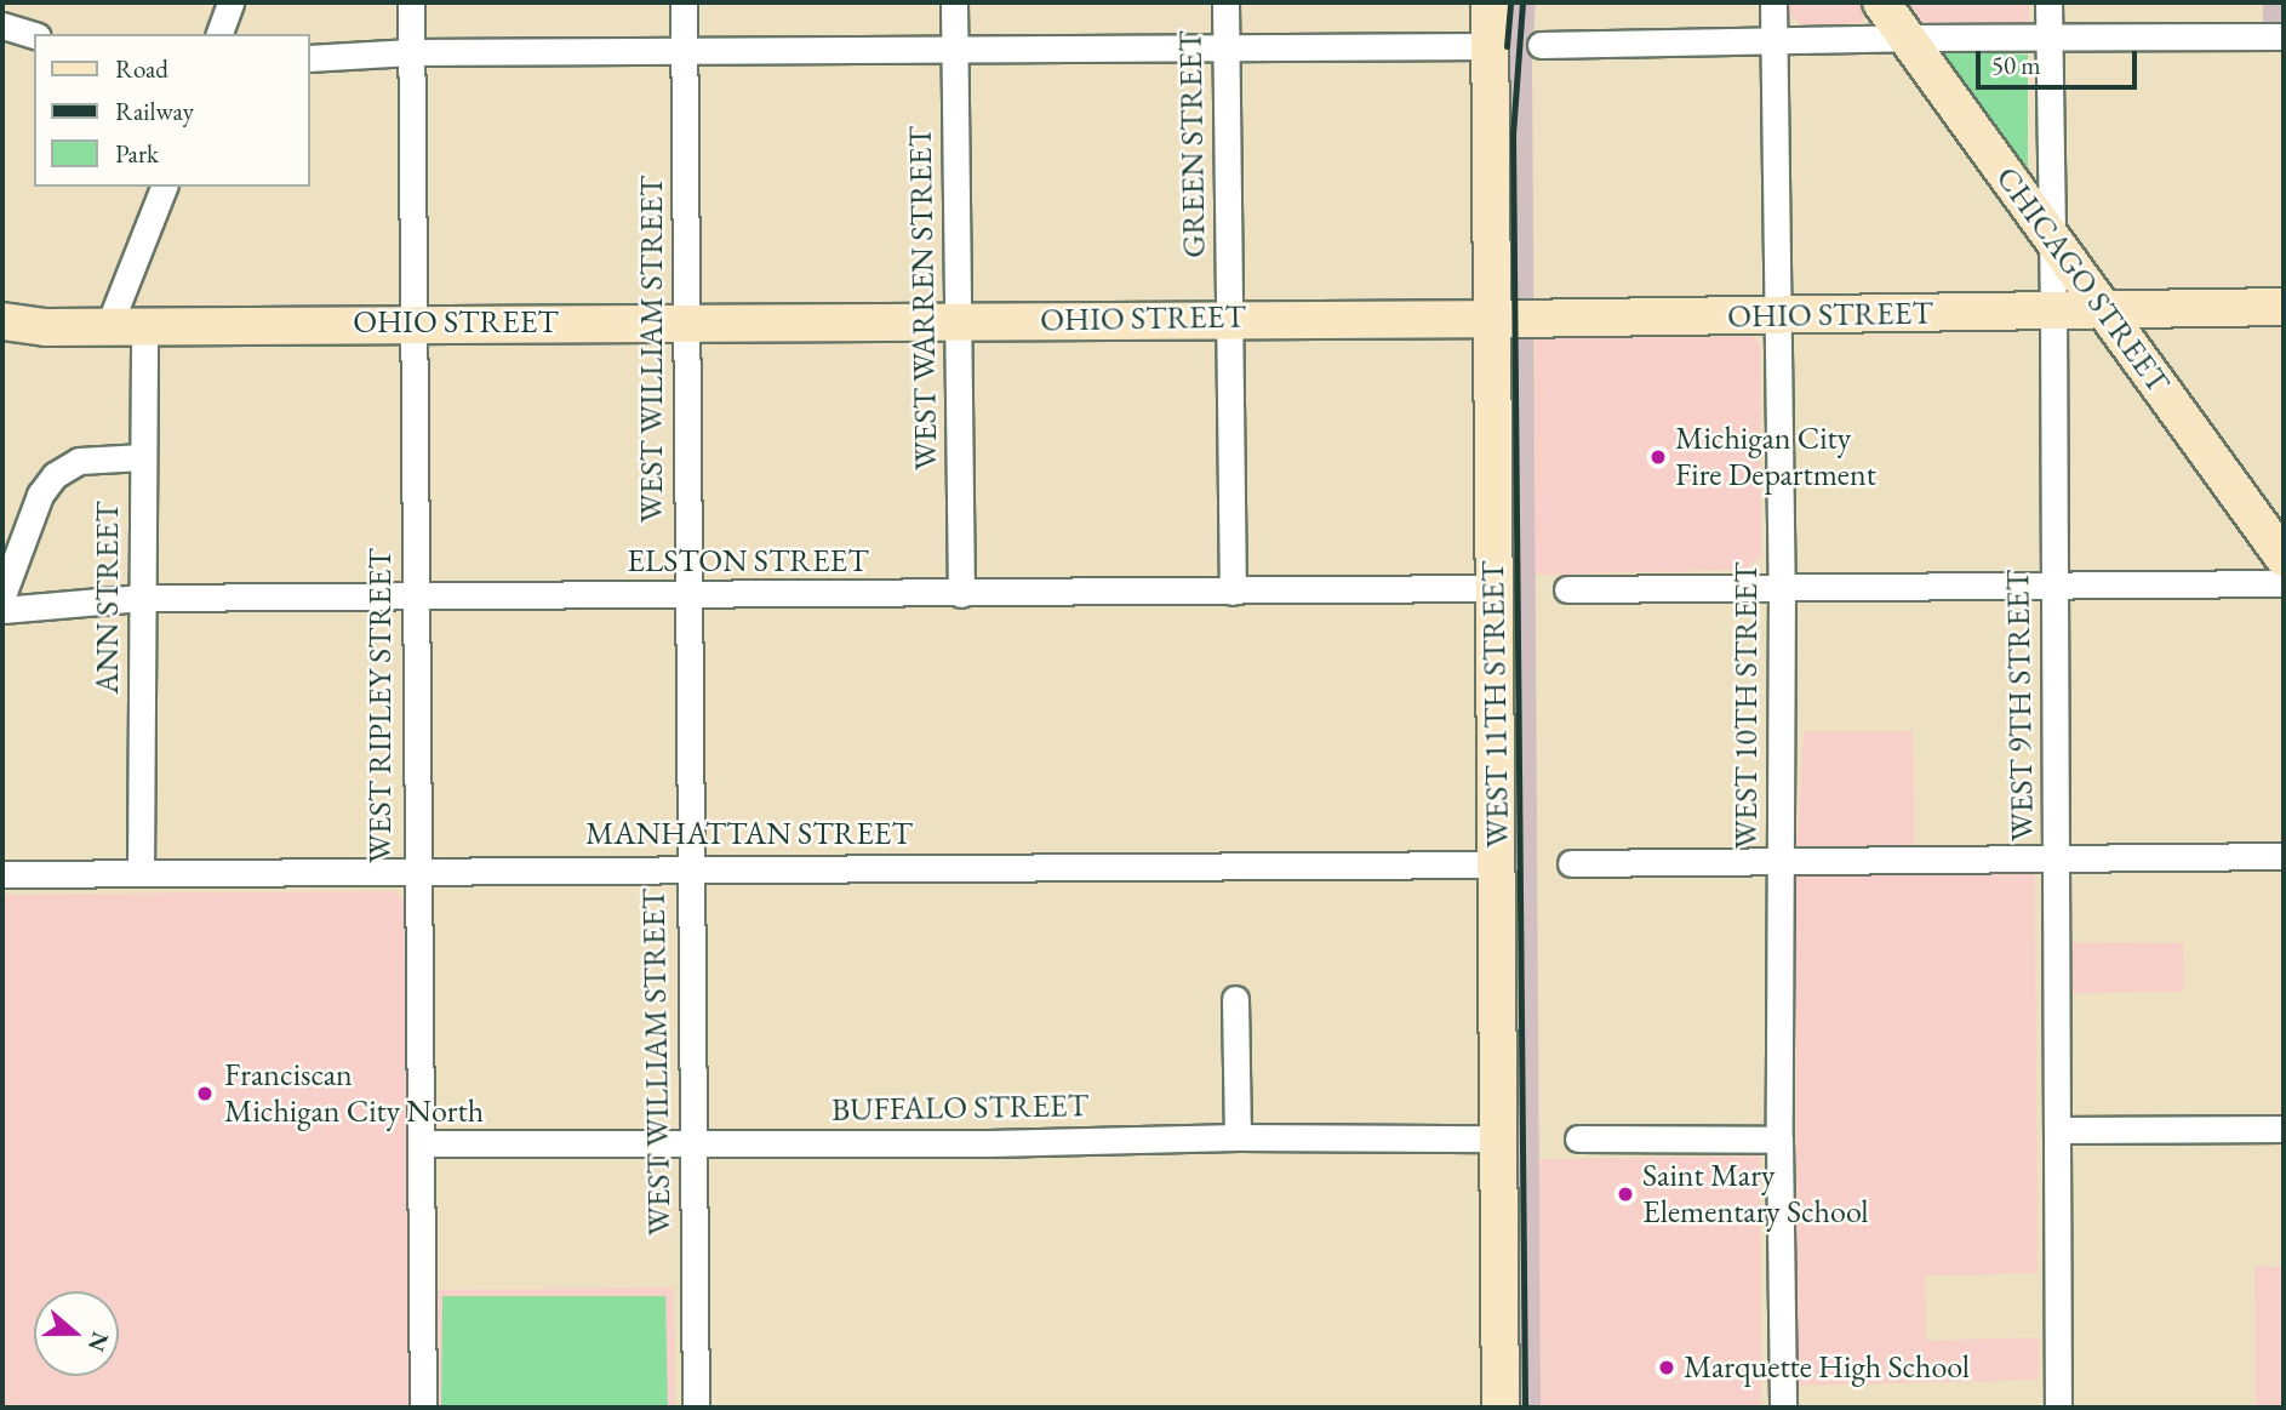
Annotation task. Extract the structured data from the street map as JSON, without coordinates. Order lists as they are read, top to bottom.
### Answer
{
  "streets": {
    "street": [
      "GREEN STREET",
      "CHICAGO STREET",
      "WEST WARREN STREET",
      "OHIO STREET",
      "WEST WILLIAM STREET",
      "ELSTON STREET",
      "ANN STREET",
      "WEST 11TH STREET",
      "WEST RIPLEY STREET",
      "WEST 10TH STREET",
      "WEST 9TH STREET",
      "MANHATTAN STREET",
      "BUFFALO STREET"
    ]
  },
  "crossings": [
    ["GREEN STREET", "OHIO STREET"],
    ["GREEN STREET", "ELSTON STREET"],
    ["CHICAGO STREET", "OHIO STREET"],
    ["CHICAGO STREET", "WEST 9TH STREET"],
    ["WEST WARREN STREET", "OHIO STREET"],
    ["WEST WARREN STREET", "ELSTON STREET"],
    ["OHIO STREET", "WEST WILLIAM STREET"],
    ["OHIO STREET", "ANN STREET"],
    ["OHIO STREET", "WEST 11TH STREET"],
    ["OHIO STREET", "WEST RIPLEY STREET"],
    ["OHIO STREET", "WEST 10TH STREET"],
    ["OHIO STREET", "WEST 9TH STREET"],
    ["WEST WILLIAM STREET", "ELSTON STREET"],
    ["WEST WILLIAM STREET", "MANHATTAN STREET"],
    ["WEST WILLIAM STREET", "BUFFALO STREET"],
    ["ELSTON STREET", "ANN STREET"],
    ["ELSTON STREET", "WEST 11TH STREET"],
    ["ELSTON STREET", "WEST RIPLEY STREET"],
    ["ANN STREET", "MANHATTAN STREET"],
    ["WEST 11TH STREET", "MANHATTAN STREET"],
    ["WEST 11TH STREET", "BUFFALO STREET"],
    ["WEST RIPLEY STREET", "MANHATTAN STREET"],
    ["WEST RIPLEY STREET", "BUFFALO STREET"]
  ],
  "places": [
    "Michigan City Fire Department",
    "Franciscan Michigan City North",
    "Saint Mary Elementary School",
    "Marquette High School"
  ],
  "legend": ["Road", "Railway", "Park"],
  "scale_bar": "50 m",
  "north": "right"
}
